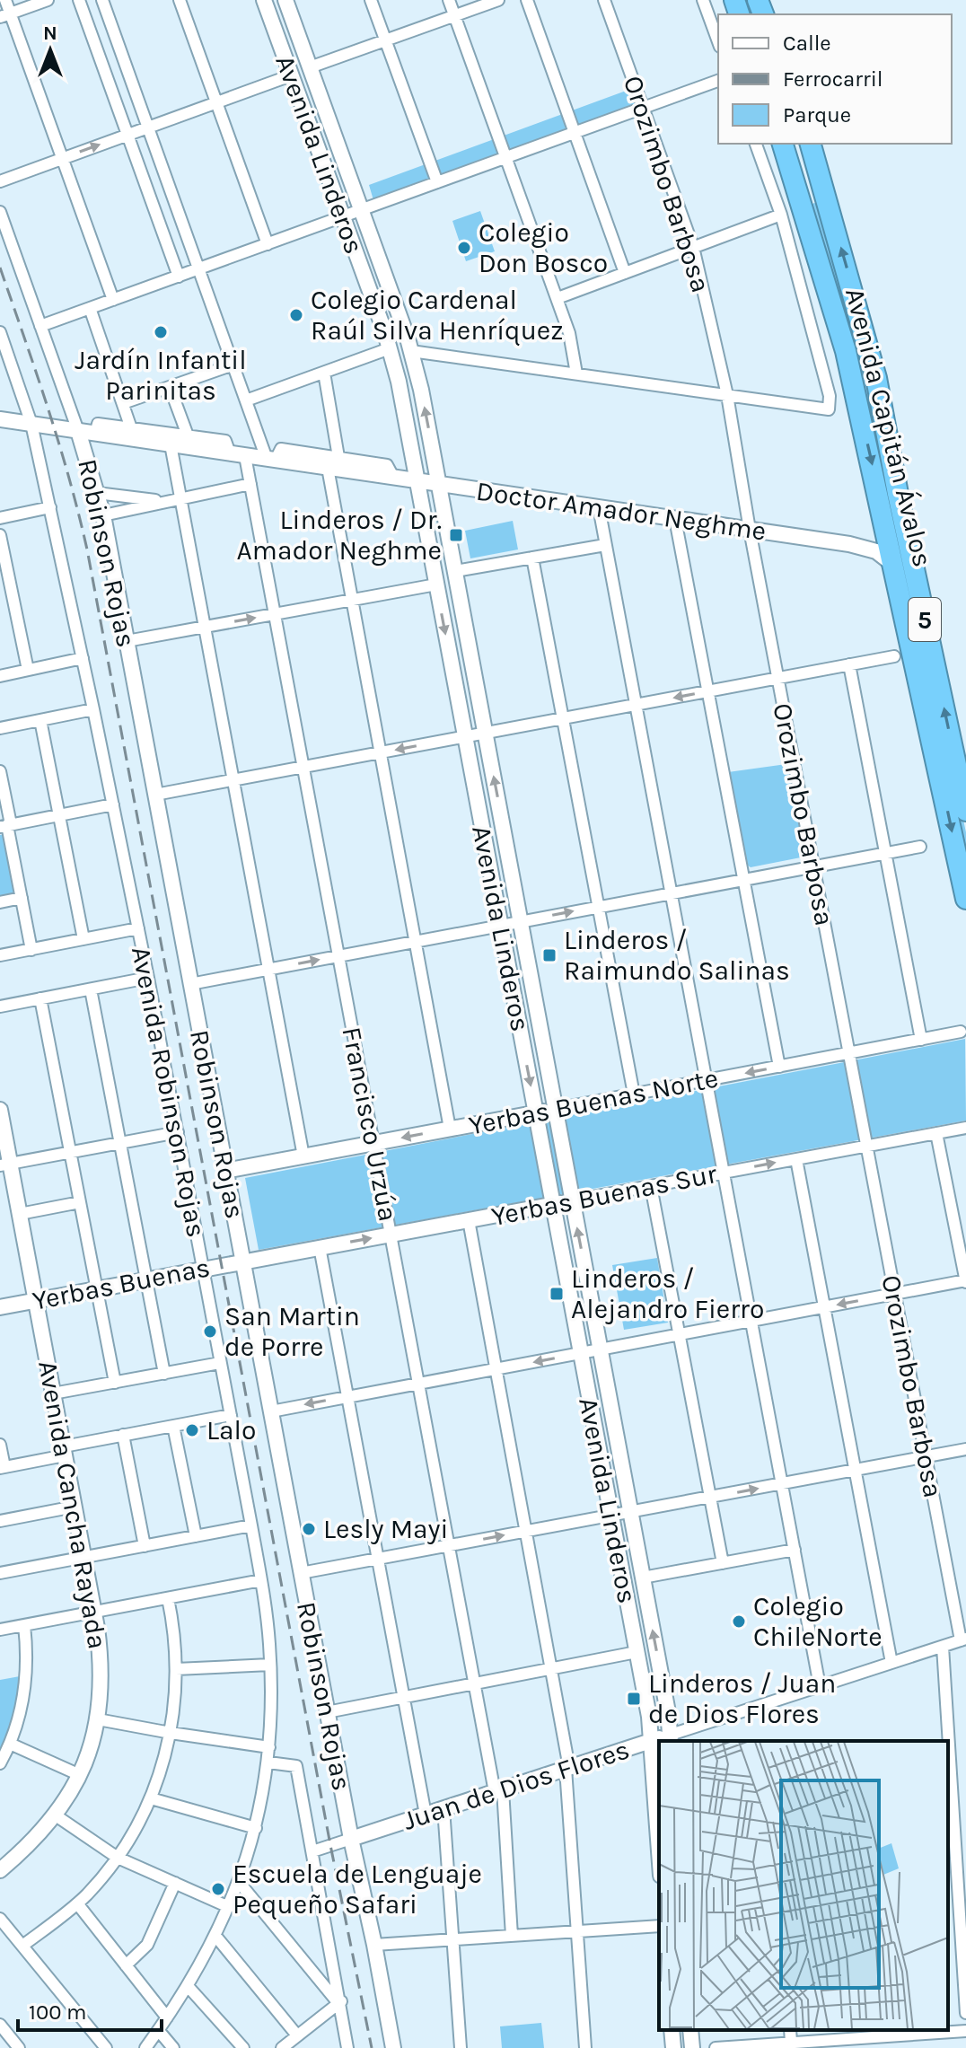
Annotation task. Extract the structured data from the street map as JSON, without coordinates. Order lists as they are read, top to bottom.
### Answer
{
  "streets": {
    "highway": ["Avenida Capitán Ávalos", "5"],
    "street": [
      "Avenida Linderos",
      "Orozimbo Barbosa",
      "Doctor Amador Neghme",
      "Robinson Rojas",
      "Avenida Robinson Rojas",
      "Yerbas Buenas Norte",
      "Francisco Urzúa",
      "Yerbas Buenas Sur",
      "Yerbas Buenas",
      "Avenida Cancha Rayada",
      "Juan de Dios Flores"
    ]
  },
  "crossings": [
    ["Avenida Linderos", "Doctor Amador Neghme"],
    ["Avenida Linderos", "Yerbas Buenas Norte"],
    ["Avenida Linderos", "Yerbas Buenas Sur"],
    ["Avenida Linderos", "Juan de Dios Flores"],
    ["Orozimbo Barbosa", "Doctor Amador Neghme"],
    ["Orozimbo Barbosa", "Yerbas Buenas Norte"],
    ["Orozimbo Barbosa", "Yerbas Buenas Sur"],
    ["Orozimbo Barbosa", "Juan de Dios Flores"],
    ["Avenida Capitán Ávalos", "Doctor Amador Neghme"],
    ["Doctor Amador Neghme", "Robinson Rojas"],
    ["Doctor Amador Neghme", "Avenida Robinson Rojas"],
    ["Doctor Amador Neghme", "Francisco Urzúa"],
    ["Robinson Rojas", "Yerbas Buenas Norte"],
    ["Robinson Rojas", "Yerbas Buenas Sur"],
    ["Robinson Rojas", "Yerbas Buenas"],
    ["Robinson Rojas", "Juan de Dios Flores"],
    ["Avenida Robinson Rojas", "Yerbas Buenas"],
    ["Yerbas Buenas Norte", "Francisco Urzúa"],
    ["Francisco Urzúa", "Yerbas Buenas Sur"],
    ["Francisco Urzúa", "Juan de Dios Flores"],
    ["Yerbas Buenas Sur", "Yerbas Buenas"],
    ["Yerbas Buenas", "Avenida Cancha Rayada"]
  ],
  "places": {
    "other": [
      "Colegio Don Bosco",
      "Colegio Cardenal Raúl Silva Henríquez",
      "Jardín Infantil Parinitas",
      "San Martin de Porre",
      "Lalo",
      "Lesly Mayi",
      "Colegio ChileNorte",
      "Escuela de Lenguaje Pequeño Safari"
    ],
    "transit": [
      "Linderos / Dr. Amador Neghme",
      "Linderos / Raimundo Salinas",
      "Linderos / Alejandro Fierro",
      "Linderos / Juan de Dios Flores"
    ]
  },
  "legend": ["Calle", "Ferrocarril", "Parque"],
  "scale_bar": "100 m",
  "north": "top"
}
